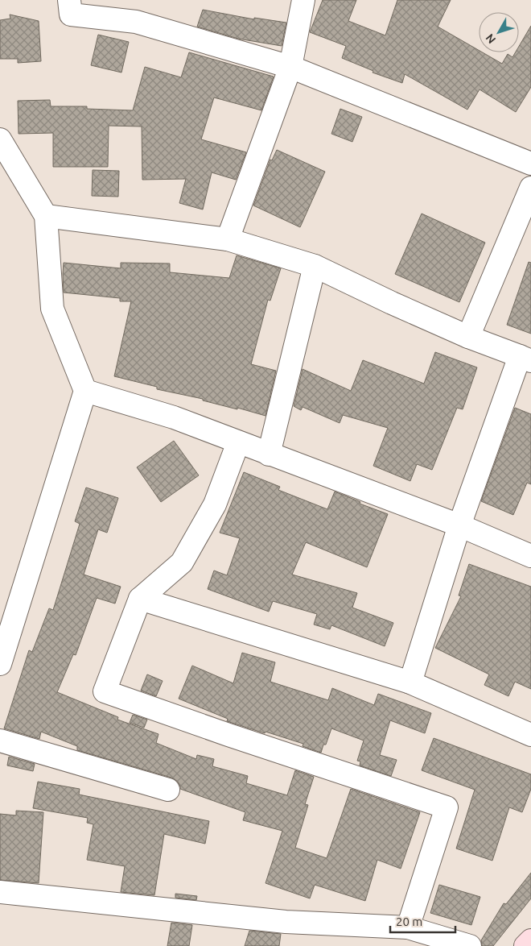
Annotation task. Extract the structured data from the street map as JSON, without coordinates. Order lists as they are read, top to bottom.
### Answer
{
  "scale_bar": "20 m",
  "north": "bottom left"
}
